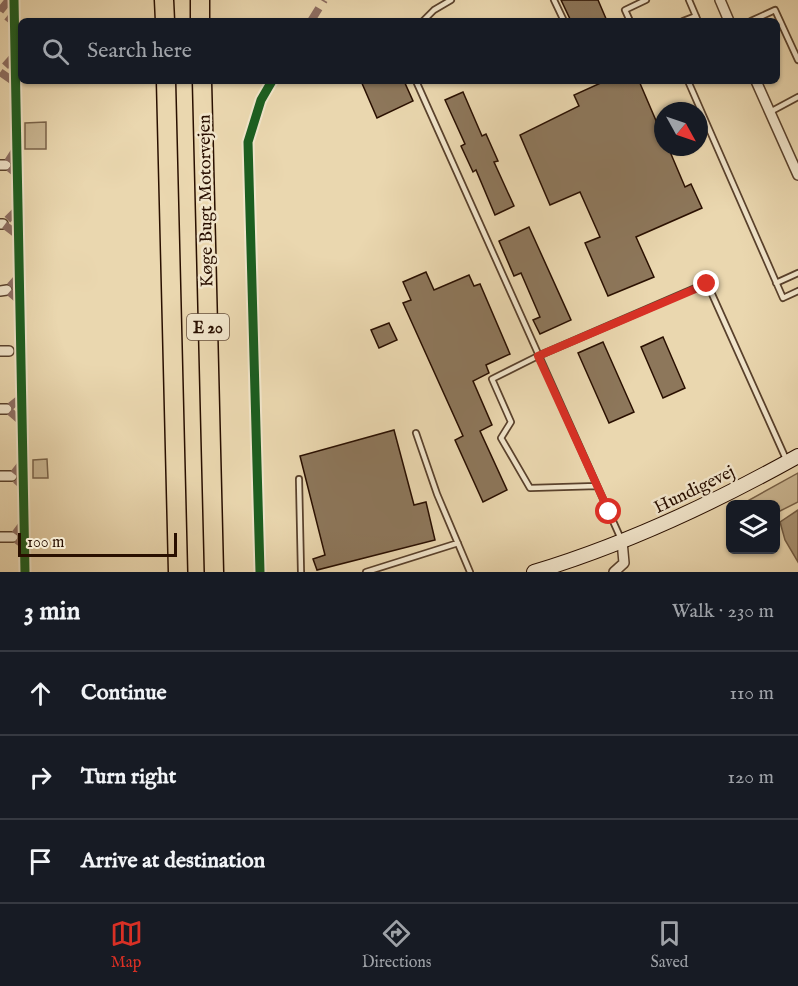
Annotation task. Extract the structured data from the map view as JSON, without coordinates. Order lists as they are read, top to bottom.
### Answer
{
  "streets": {
    "highway": ["Køge Bugt Motorvejen", "E 20"],
    "street": ["Hundigevej"]
  },
  "scale_bar": "100 m",
  "north": "bottom right",
  "page": {
    "search": "Search here",
    "scale": "100 m",
    "heading": ["3 min", "Walk · 230 m"],
    "list": [
      ["Continue", "110 m"],
      ["Turn right", "120 m"],
      "Arrive at destination"
    ],
    "nav": ["Map", "Directions", "Saved"]
  }
}
